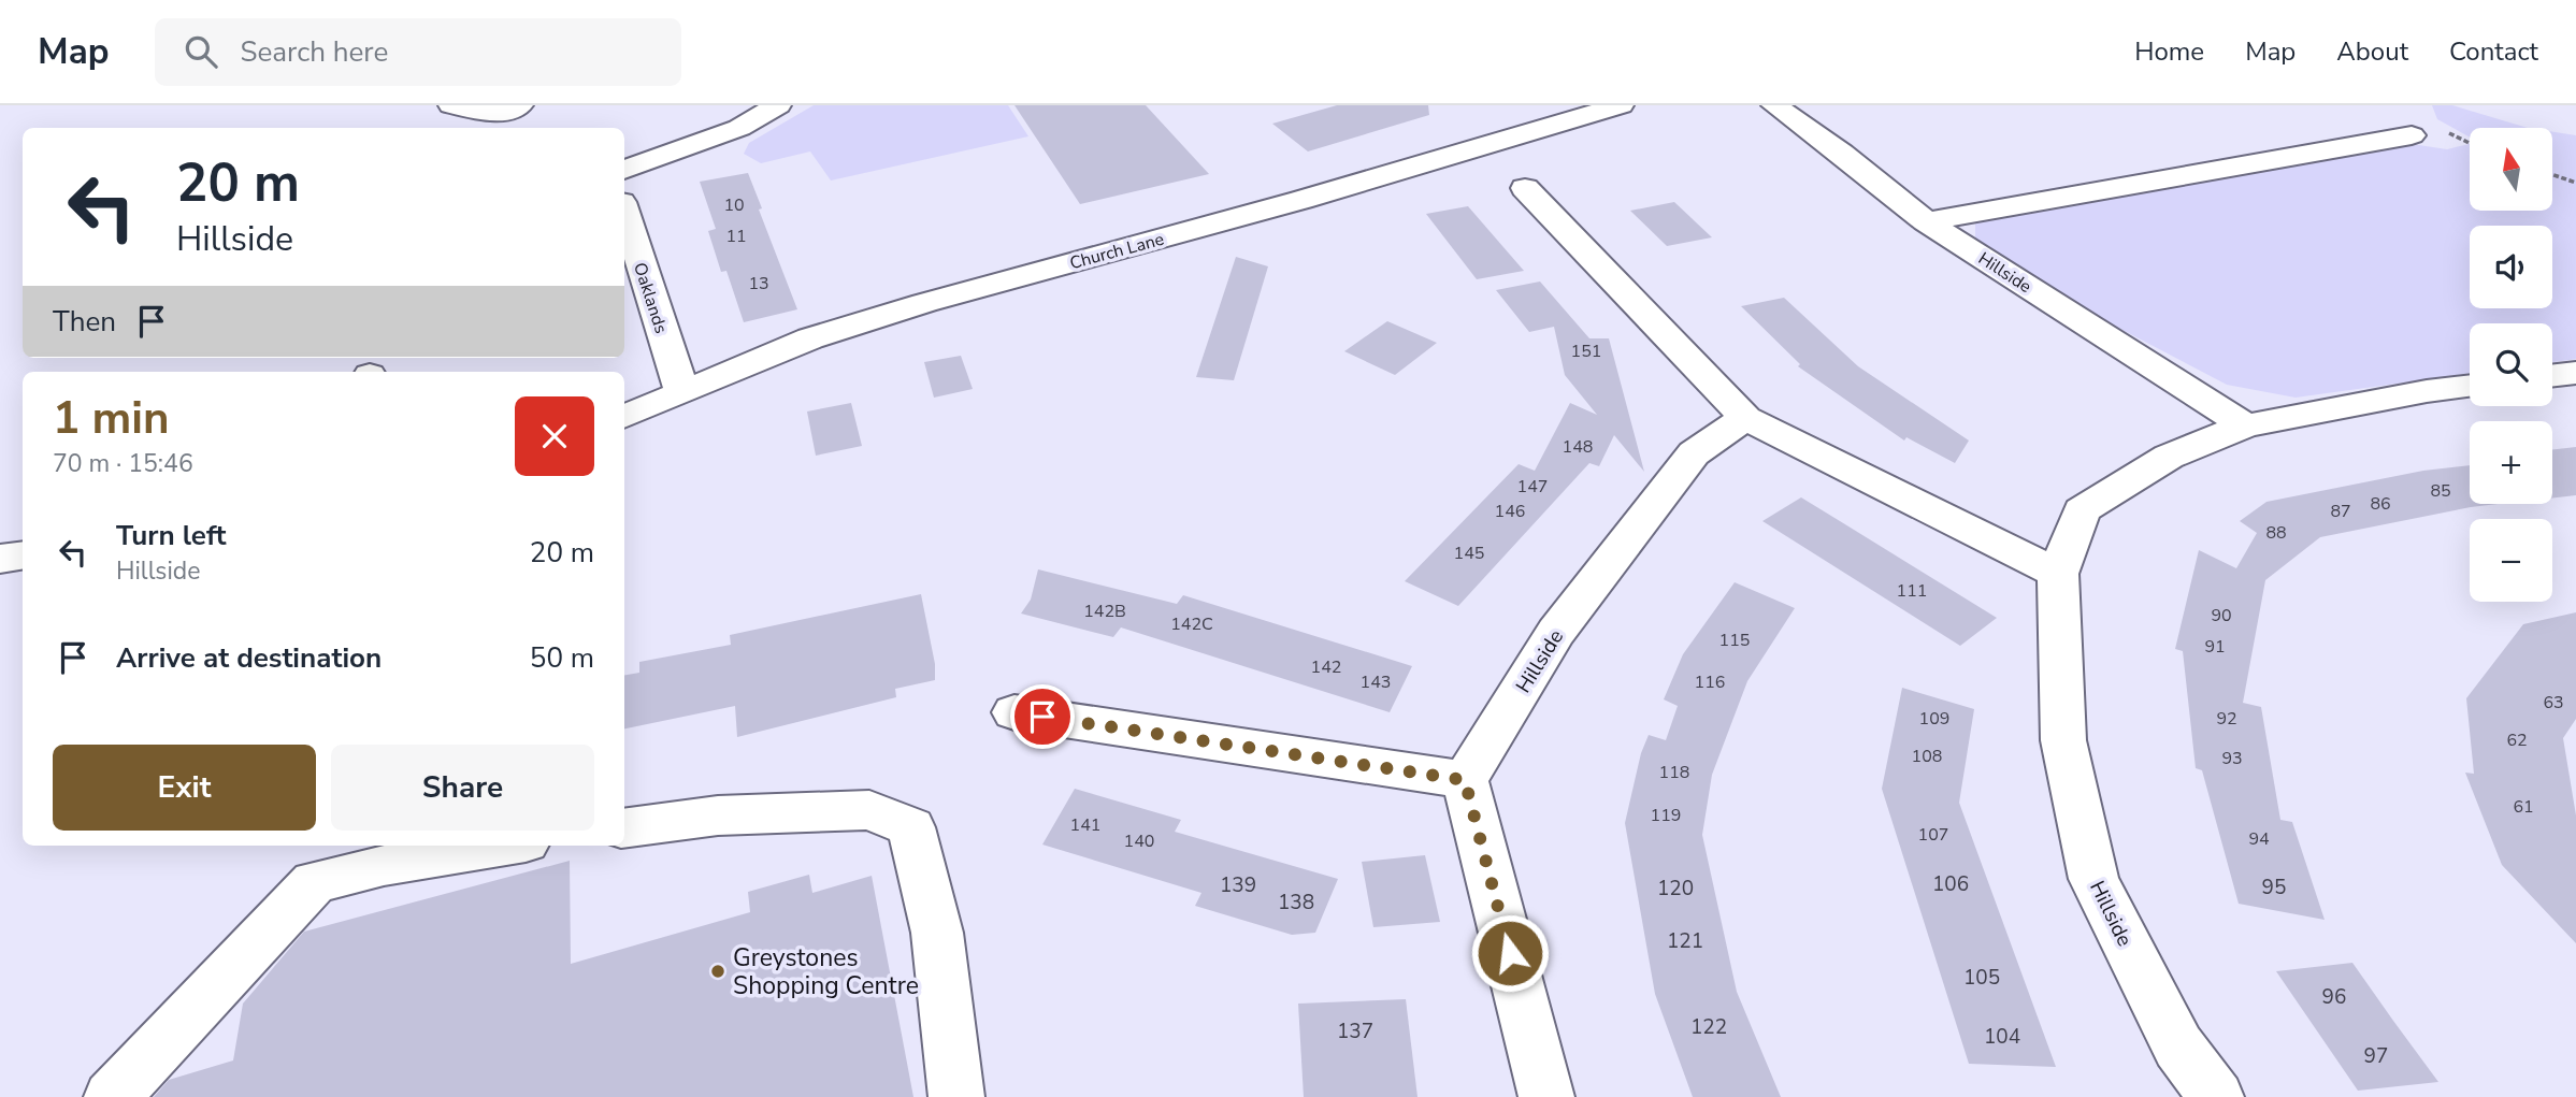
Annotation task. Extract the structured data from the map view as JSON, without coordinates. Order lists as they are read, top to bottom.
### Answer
{
  "streets": {
    "street": ["Church Lane", "Hillside", "Oaklands"]
  },
  "crossings": [
    ["Church Lane", "Oaklands"]
  ],
  "places": ["Greystones Shopping Centre"],
  "house_numbers": [
    "10",
    "11",
    "13",
    "151",
    "148",
    "147",
    "85",
    "86",
    "146",
    "87",
    "88",
    "145",
    "111",
    "142B",
    "90",
    "142C",
    "115",
    "91",
    "142",
    "143",
    "116",
    "63",
    "109",
    "92",
    "62",
    "108",
    "93",
    "118",
    "61",
    "119",
    "141",
    "107",
    "94",
    "140",
    "106",
    "139",
    "95",
    "120",
    "138",
    "121",
    "105",
    "96",
    "122",
    "137",
    "104",
    "97"
  ],
  "north": "top",
  "page": {
    "header": "Map",
    "search": "Search here",
    "nav": [
      "Home",
      "Map",
      "About",
      "Contact"
    ],
    "map_buttons": ["+", "−"],
    "turn": ["20 m", "Hillside"],
    "then": "Then",
    "heading": ["1 min", "70 m · 15:46"],
    "list": [
      {
        "name": "Turn left",
        "note": "Hillside",
        "value": "20 m"
      },
      {
        "name": "Arrive at destination",
        "value": "50 m"
      }
    ],
    "buttons": ["Exit", "Share"]
  }
}
